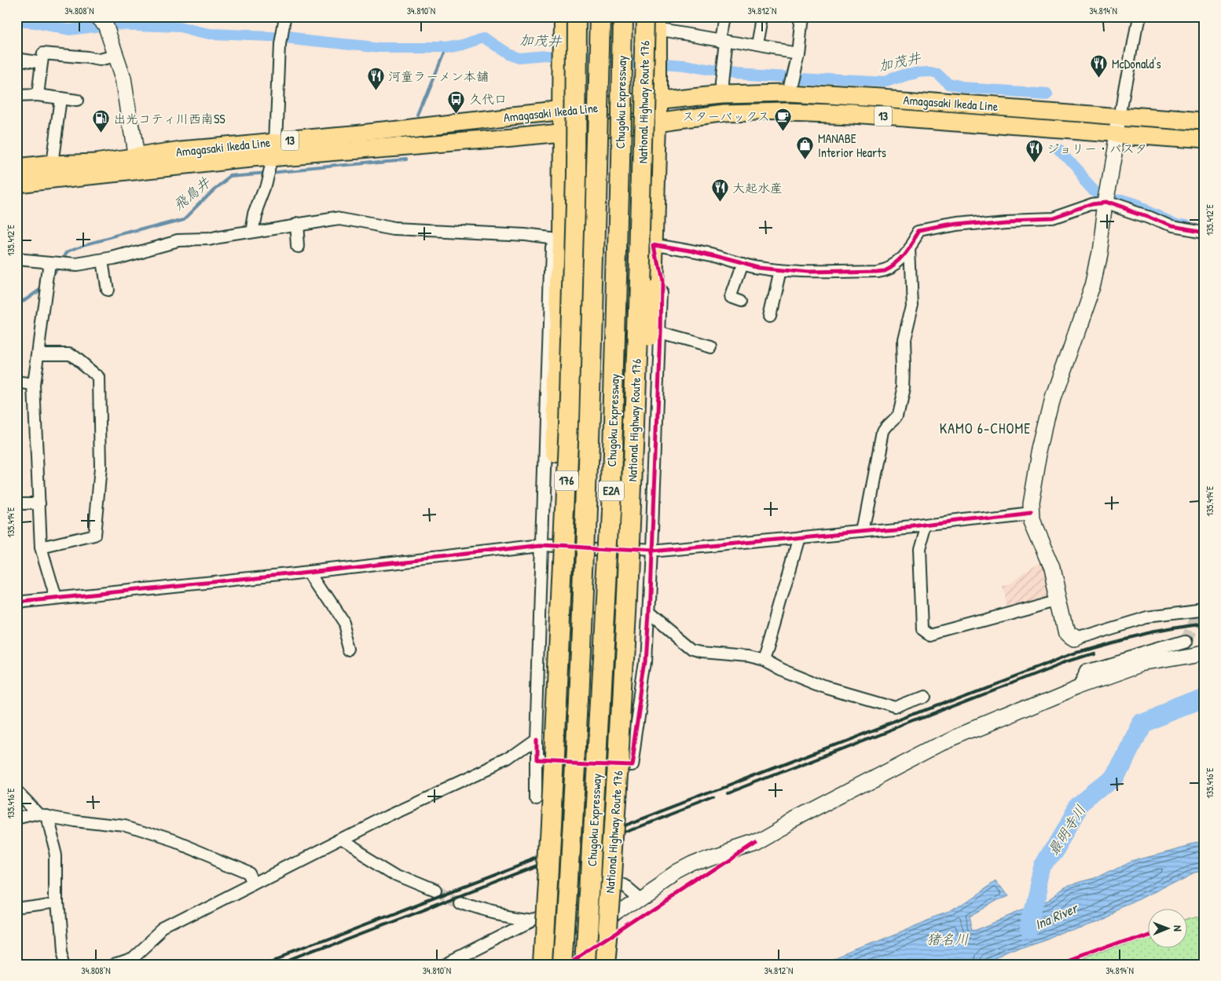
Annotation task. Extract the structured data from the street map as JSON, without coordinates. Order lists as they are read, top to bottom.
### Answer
{
  "streets": {
    "highway": [
      "Chugoku Expressway",
      "National Highway Route 176",
      "176",
      "E2A"
    ],
    "main road": ["Amagasaki Ikeda Line", "13"]
  },
  "districts": ["KAMO 6-CHOME"],
  "water": [
    "加茂井",
    "飛鳥井",
    "最明寺川",
    "Ina River",
    "猪名川"
  ],
  "places": {
    "restaurant": [
      "McDonald's",
      "河童ラーメン本舗",
      "ジョリー・パスタ",
      "大起水産"
    ],
    "bus stop": ["久代口"],
    "cafe": ["スターバックス"],
    "fuel station": ["出光コティ川西南SS"],
    "shop": ["MANABE Interior Hearts"]
  },
  "north": "right",
  "coordinates": [
    "34.808°N",
    "34.810°N",
    "34.812°N",
    "34.814°N",
    "135.412°E",
    "135.414°E",
    "135.416°E"
  ]
}
